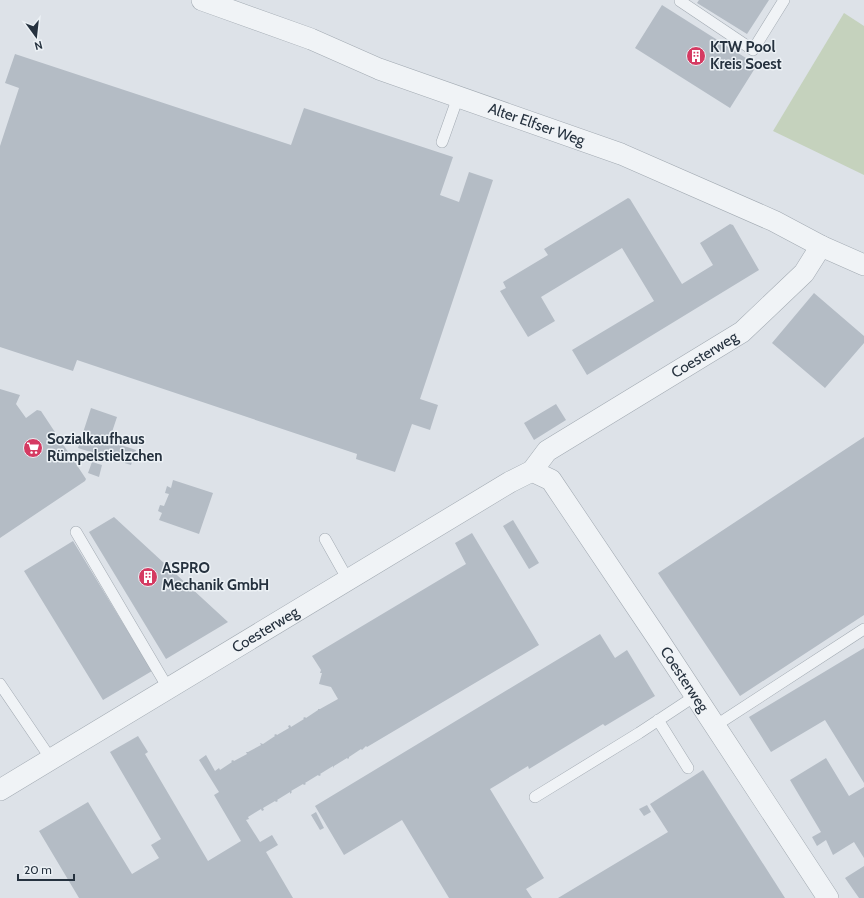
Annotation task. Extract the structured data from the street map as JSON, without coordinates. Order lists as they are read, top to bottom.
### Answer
{
  "streets": {
    "street": ["Alter Elfser Weg", "Coesterweg"]
  },
  "crossings": [
    ["Alter Elfser Weg", "Coesterweg"]
  ],
  "places": {
    "building": ["KTW Pool Kreis Soest", "ASPRO Mechanik GmbH"],
    "supermarket": ["Sozialkaufhaus Rümpelstielzchen"]
  },
  "scale_bar": "20 m",
  "north": "bottom"
}
